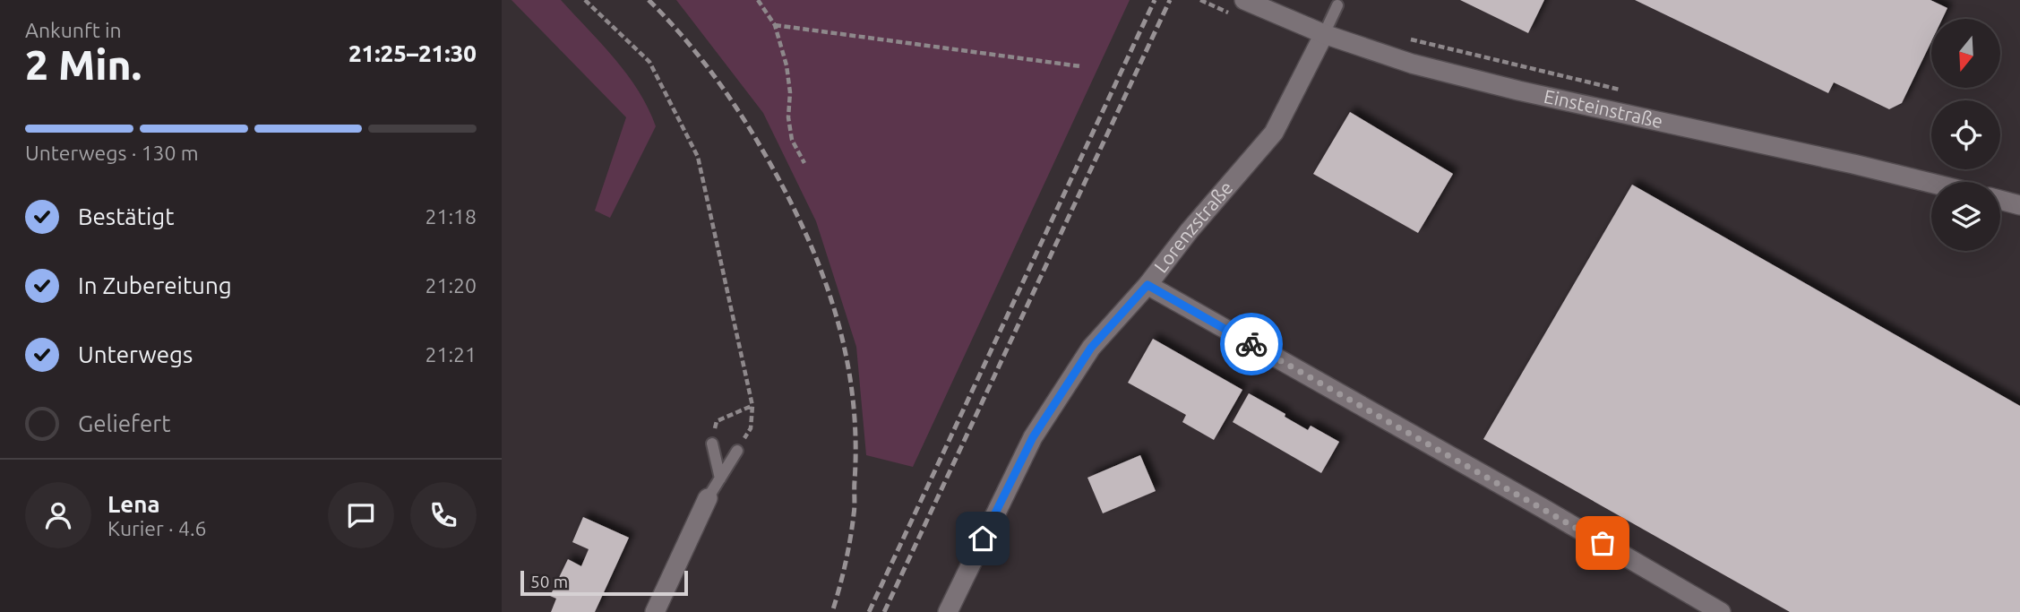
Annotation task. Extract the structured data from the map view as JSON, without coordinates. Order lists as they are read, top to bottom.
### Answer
{
  "streets": {
    "street": ["Einsteinstraße", "Lorenzstraße"]
  },
  "crossings": [
    ["Einsteinstraße", "Lorenzstraße"]
  ],
  "scale_bar": "50 m",
  "north": "bottom",
  "page": {
    "heading": ["2 Min.", "Ankunft in", "21:25–21:30"],
    "panel": ["Lena", "Kurier · 4.6"],
    "bar": "Unterwegs · 130 m",
    "list": [
      ["Bestätigt", "21:18"],
      ["In Zubereitung", "21:20"],
      ["Unterwegs", "21:21"],
      "Geliefert"
    ],
    "scale": "50 m"
  }
}
